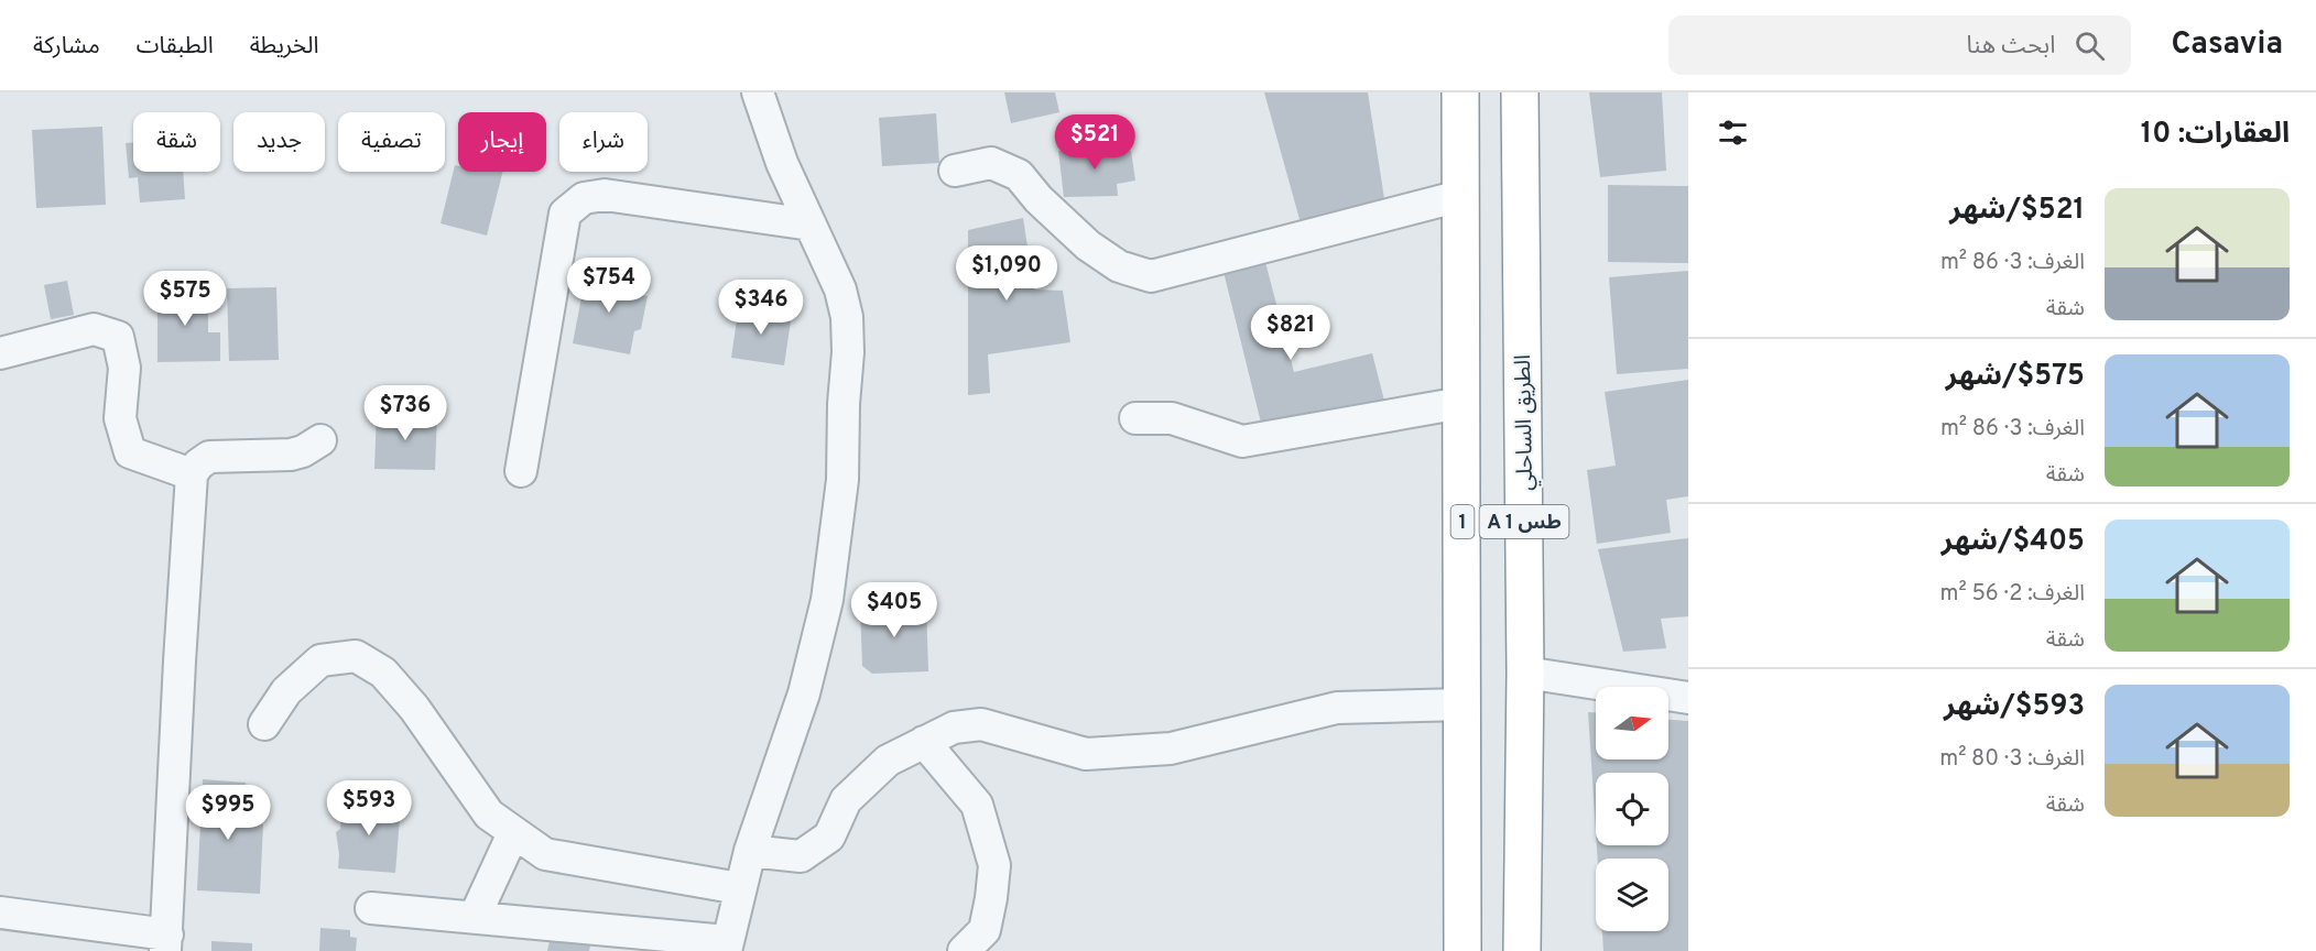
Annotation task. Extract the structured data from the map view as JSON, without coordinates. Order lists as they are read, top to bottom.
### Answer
{
  "streets": {
    "highway": ["الطريق الساحلي", "1", "A 1 طس"]
  },
  "north": "right",
  "page": {
    "header": "Casavia",
    "search": "ابحث هنا",
    "nav": ["الخريطة", "الطبقات", "مشاركة"],
    "heading": "العقارات: 10",
    "chip": [
      "شراء",
      "إيجار",
      "تصفية",
      "جديد",
      "شقة"
    ],
    "price": [
      "$521",
      "$1,090",
      "$754",
      "$575",
      "$346",
      "$821",
      "$736",
      "$405",
      "$593",
      "$995"
    ],
    "list": [
      {
        "name": "$521/شهر",
        "note": "الغرف: 3 · 86 m² · شقة"
      },
      {
        "name": "$575/شهر",
        "note": "الغرف: 3 · 86 m² · شقة"
      },
      {
        "name": "$405/شهر",
        "note": "الغرف: 2 · 56 m² · شقة"
      },
      {
        "name": "$593/شهر",
        "note": "الغرف: 3 · 80 m² · شقة"
      }
    ]
  }
}
